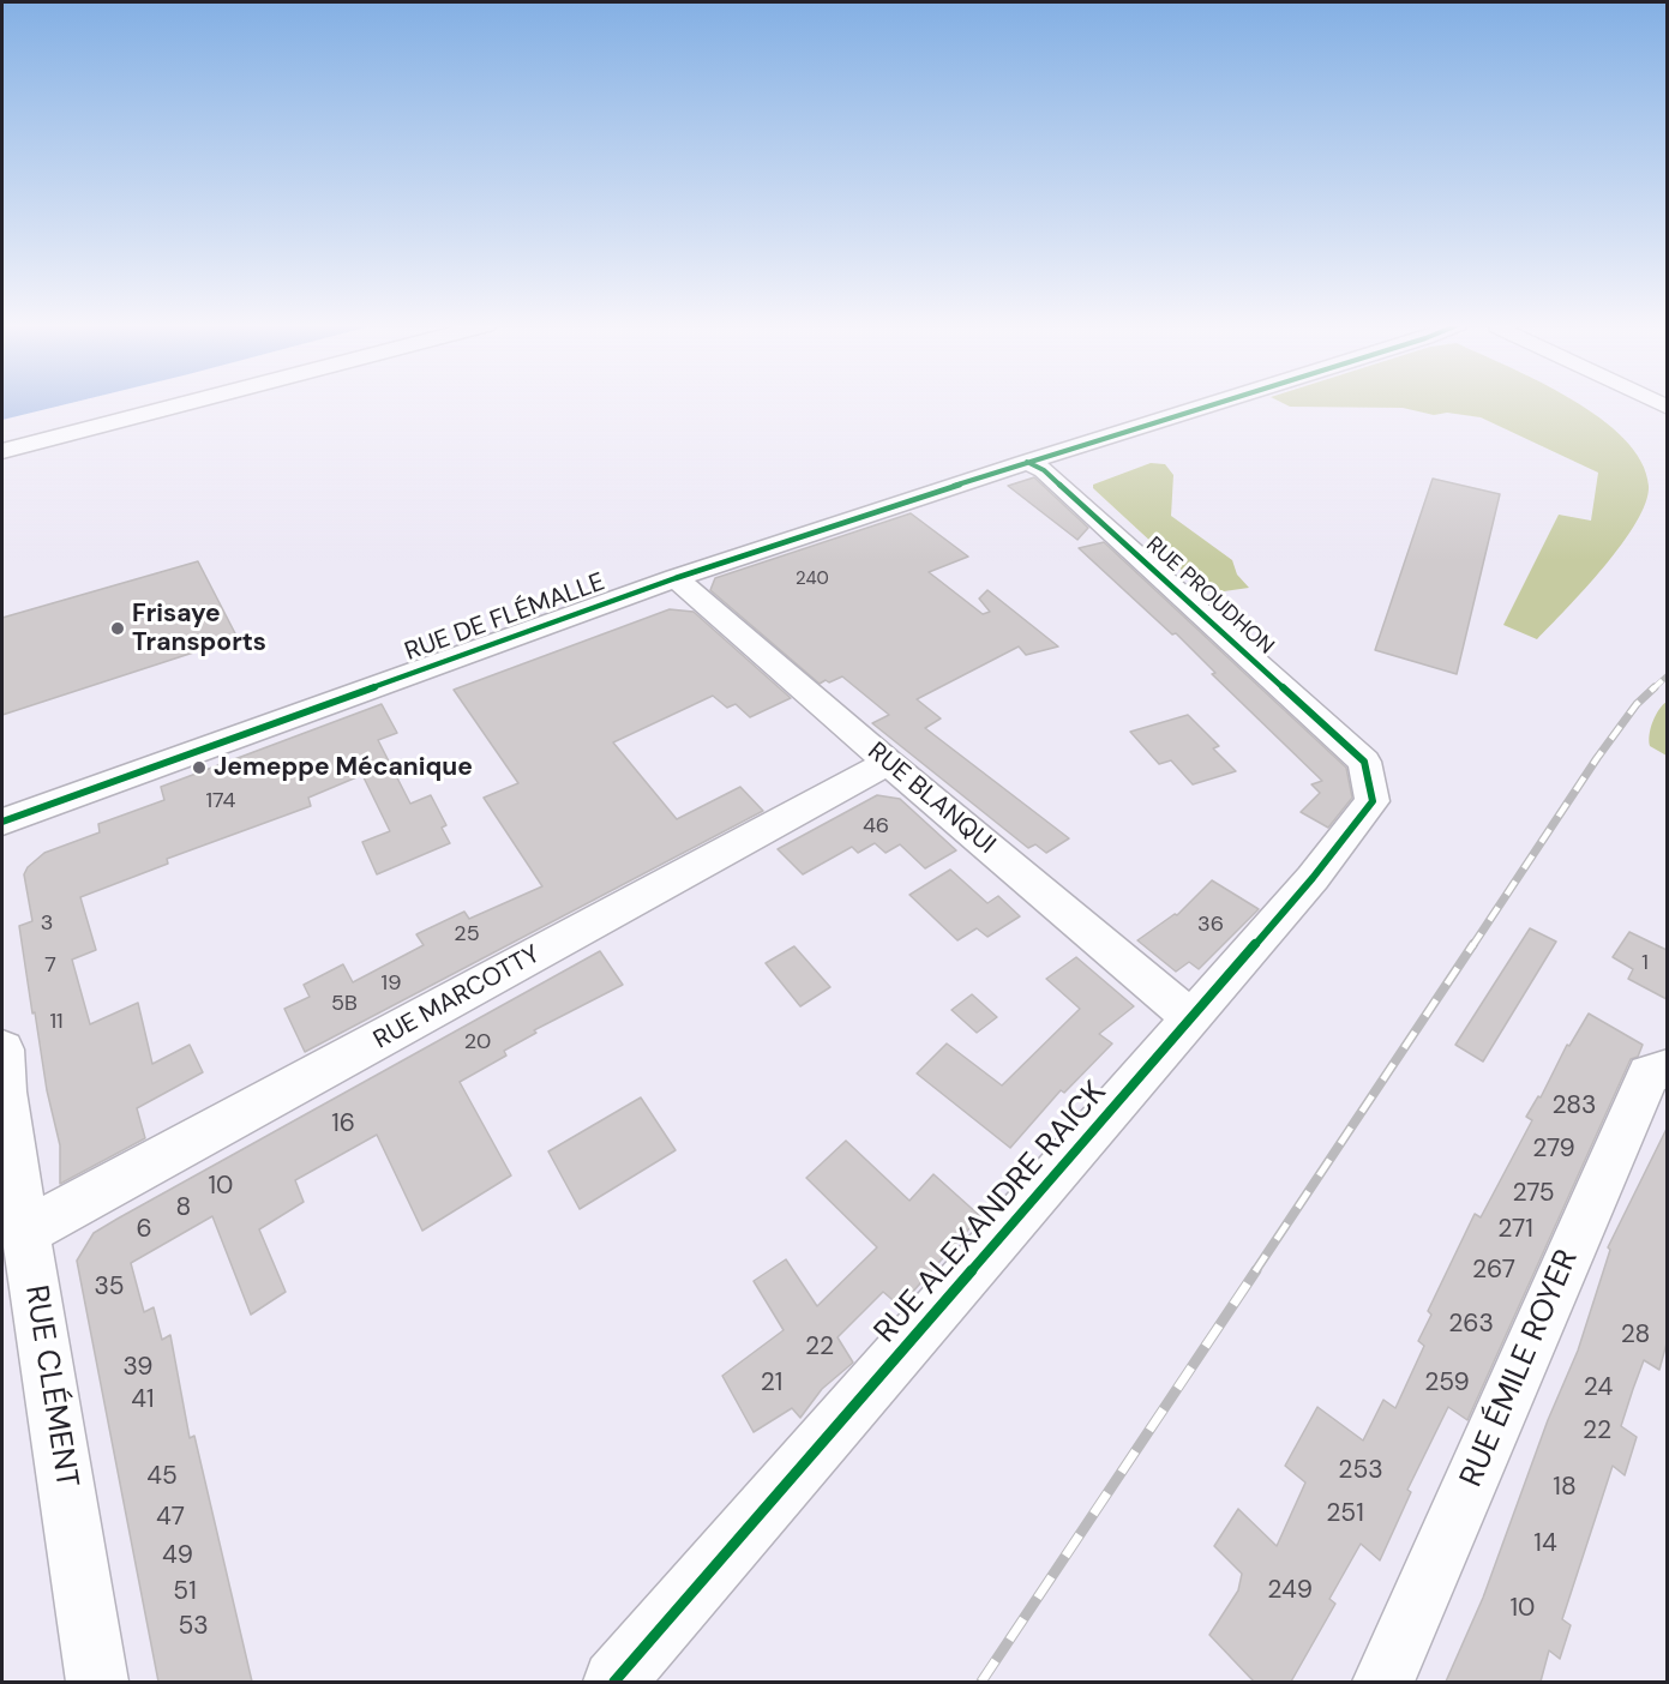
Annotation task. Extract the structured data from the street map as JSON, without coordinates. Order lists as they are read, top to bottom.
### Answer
{
  "streets": {
    "street": [
      "RUE PROUDHON",
      "RUE DE FLÉMALLE",
      "RUE BLANQUI",
      "RUE MARCOTTY",
      "RUE ALEXANDRE RAICK",
      "RUE ÉMILE ROYER",
      "RUE CLÉMENT"
    ]
  },
  "crossings": [
    ["RUE PROUDHON", "RUE DE FLÉMALLE"],
    ["RUE PROUDHON", "RUE ALEXANDRE RAICK"],
    ["RUE DE FLÉMALLE", "RUE BLANQUI"],
    ["RUE BLANQUI", "RUE MARCOTTY"],
    ["RUE BLANQUI", "RUE ALEXANDRE RAICK"],
    ["RUE MARCOTTY", "RUE CLÉMENT"]
  ],
  "places": ["Frisaye Transports", "Jemeppe Mécanique"],
  "house_numbers": [
    "240",
    "174",
    "46",
    "3",
    "36",
    "25",
    "1",
    "7",
    "19",
    "5B",
    "11",
    "20",
    "283",
    "16",
    "279",
    "10",
    "275",
    "8",
    "6",
    "271",
    "267",
    "35",
    "263",
    "28",
    "22",
    "39",
    "21",
    "259",
    "24",
    "41",
    "22",
    "253",
    "45",
    "18",
    "251",
    "47",
    "14",
    "49",
    "249",
    "51",
    "10",
    "53"
  ]
}
